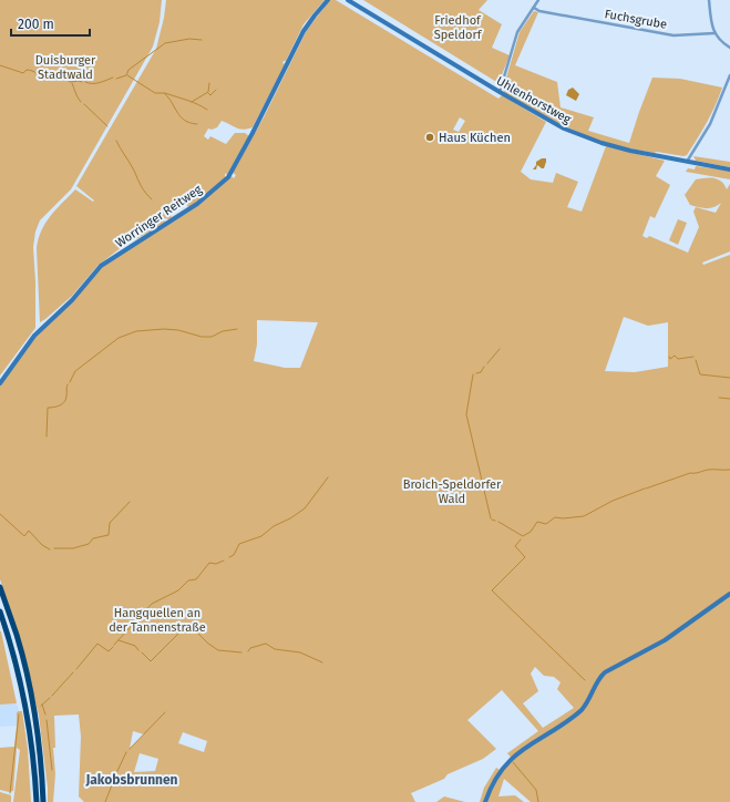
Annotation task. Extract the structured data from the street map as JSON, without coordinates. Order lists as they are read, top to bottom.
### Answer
{
  "streets": {
    "street": ["Fuchsgrube", "Uhlenhorstweg", "Worringer Reitweg"]
  },
  "districts": ["Jakobsbrunnen"],
  "parks": [
    "Friedhof Speldorf",
    "Duisburger Stadtwald",
    "Broich-Speldorfer Wald",
    "Hangquellen an der Tannenstraße"
  ],
  "places": ["Haus Küchen"],
  "scale_bar": "200 m"
}
